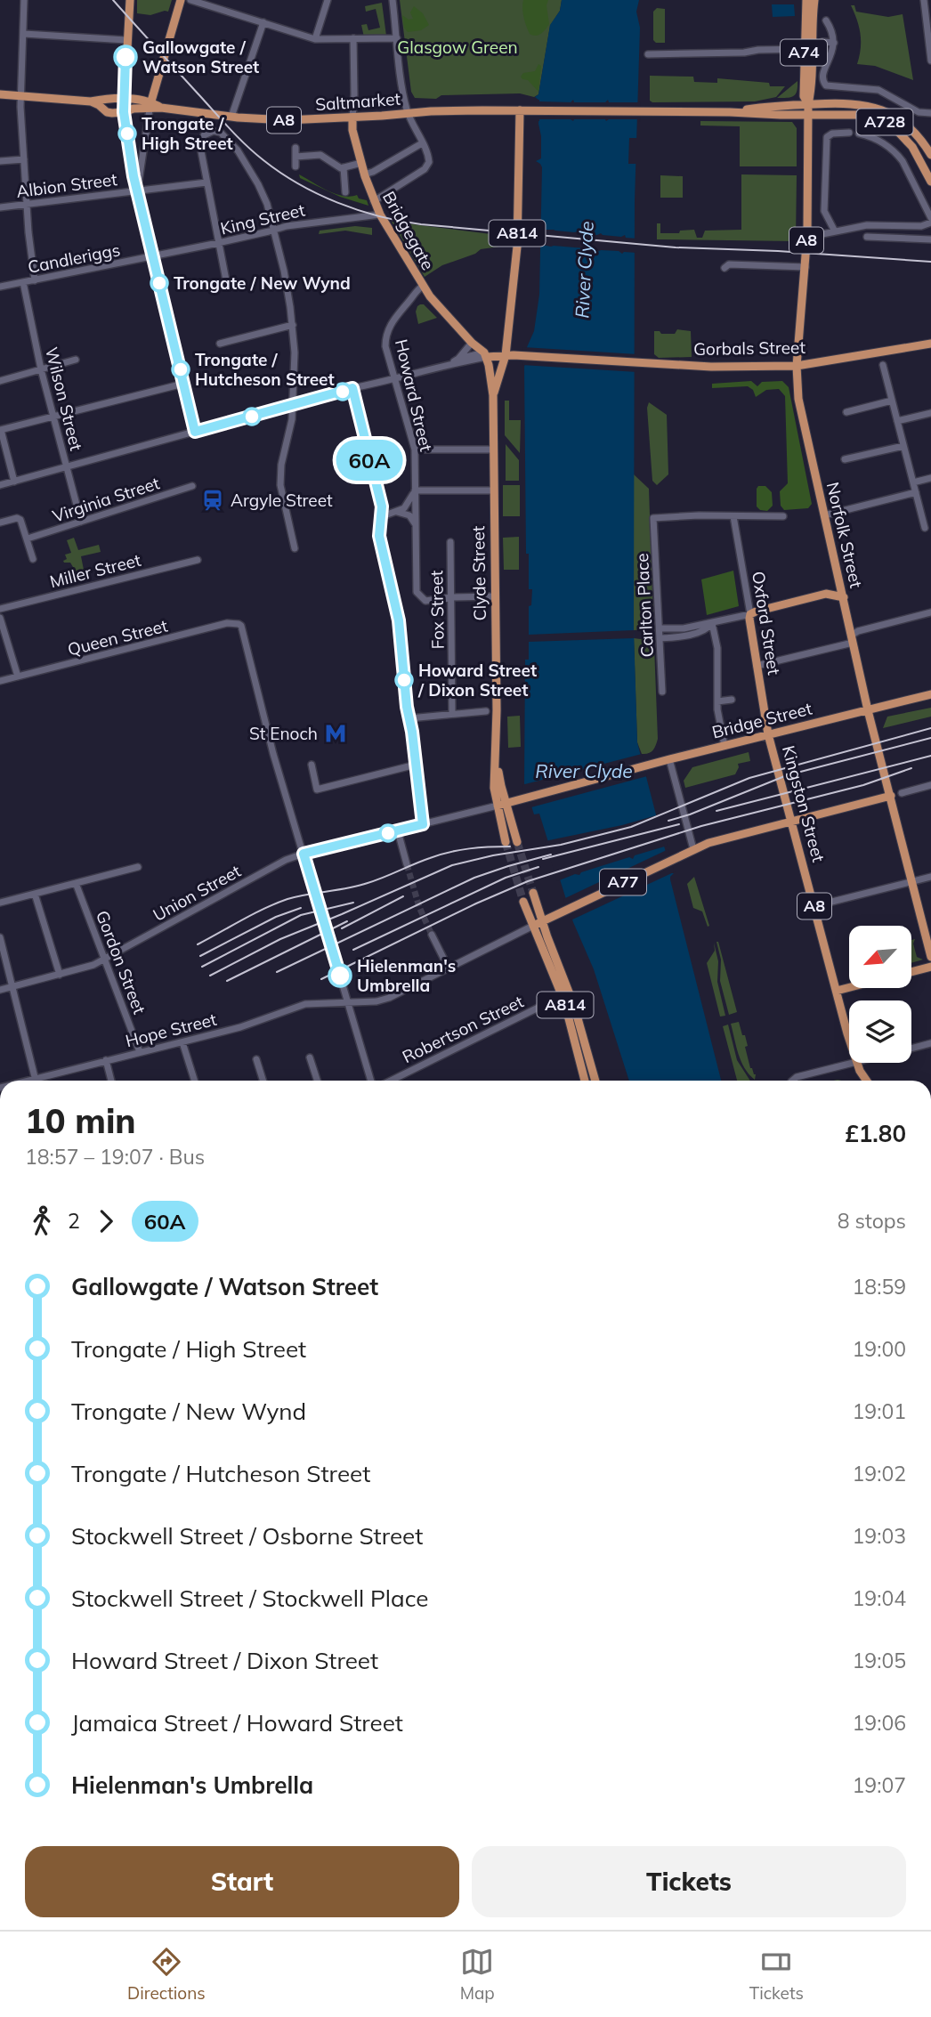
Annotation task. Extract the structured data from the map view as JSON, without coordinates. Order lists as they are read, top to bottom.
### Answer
{
  "streets": {
    "main road": [
      "A74",
      "Saltmarket",
      "A8",
      "A728",
      "Bridgegate",
      "A814",
      "Gorbals Street",
      "Norfolk Street",
      "Clyde Street",
      "Oxford Street",
      "Bridge Street",
      "Kingston Street",
      "A77"
    ],
    "street": [
      "Albion Street",
      "King Street",
      "Candleriggs",
      "Howard Street",
      "Wilson Street",
      "Virginia Street",
      "Miller Street",
      "Carlton Place",
      "Fox Street",
      "Queen Street",
      "Union Street",
      "Gordon Street",
      "Robertson Street",
      "Hope Street"
    ]
  },
  "crossings": [
    ["A74", "A8"],
    ["A74", "A728"],
    ["Saltmarket", "A8"],
    ["Saltmarket", "Bridgegate"],
    ["Saltmarket", "Clyde Street"],
    ["A8", "A728"],
    ["A8", "Gorbals Street"],
    ["A8", "Norfolk Street"],
    ["A8", "Clyde Street"],
    ["A8", "Bridge Street"],
    ["A8", "A77"],
    ["King Street", "Bridgegate"],
    ["King Street", "Candleriggs"],
    ["Bridgegate", "Howard Street"],
    ["A814", "Clyde Street"],
    ["A814", "Bridge Street"],
    ["A814", "A77"],
    ["A814", "Robertson Street"],
    ["A814", "Hope Street"],
    ["Candleriggs", "Wilson Street"],
    ["Gorbals Street", "Norfolk Street"],
    ["Gorbals Street", "Clyde Street"],
    ["Howard Street", "Fox Street"],
    ["Wilson Street", "Virginia Street"],
    ["Norfolk Street", "Bridge Street"],
    ["Clyde Street", "Bridge Street"],
    ["Clyde Street", "Union Street"],
    ["Carlton Place", "Oxford Street"],
    ["Oxford Street", "Bridge Street"],
    ["Oxford Street", "Kingston Street"],
    ["Queen Street", "Union Street"],
    ["Bridge Street", "Kingston Street"],
    ["Bridge Street", "Union Street"],
    ["Kingston Street", "A77"],
    ["A77", "Hope Street"],
    ["Union Street", "Gordon Street"],
    ["Gordon Street", "Hope Street"]
  ],
  "water": ["River Clyde"],
  "parks": ["Glasgow Green"],
  "places": {
    "other": [
      "Gallowgate / Watson Street",
      "Trongate / High Street",
      "Trongate / New Wynd",
      "Trongate / Hutcheson Street",
      "Howard Street / Dixon Street",
      "Hielenman's Umbrella"
    ],
    "station": ["Argyle Street"],
    "metro station": ["St Enoch"]
  },
  "lines": ["bus line 60A"],
  "north": "bottom left",
  "page": {
    "on_map": "60A",
    "heading": ["10 min", "18:57 – 19:07 · Bus", "£1.80"],
    "legs": ["2", "60A", "8 stops"],
    "list": [
      {
        "name": "Gallowgate / Watson Street",
        "value": "18:59"
      },
      {
        "name": "Trongate / High Street",
        "value": "19:00"
      },
      {
        "name": "Trongate / New Wynd",
        "value": "19:01"
      },
      {
        "name": "Trongate / Hutcheson Street",
        "value": "19:02"
      },
      {
        "name": "Stockwell Street / Osborne Street",
        "value": "19:03"
      },
      {
        "name": "Stockwell Street / Stockwell Place",
        "value": "19:04"
      },
      {
        "name": "Howard Street / Dixon Street",
        "value": "19:05"
      },
      {
        "name": "Jamaica Street / Howard Street",
        "value": "19:06"
      },
      {
        "name": "Hielenman's Umbrella",
        "value": "19:07"
      }
    ],
    "buttons": ["Start", "Tickets"],
    "tabs": ["Directions", "Map", "Tickets"]
  }
}
